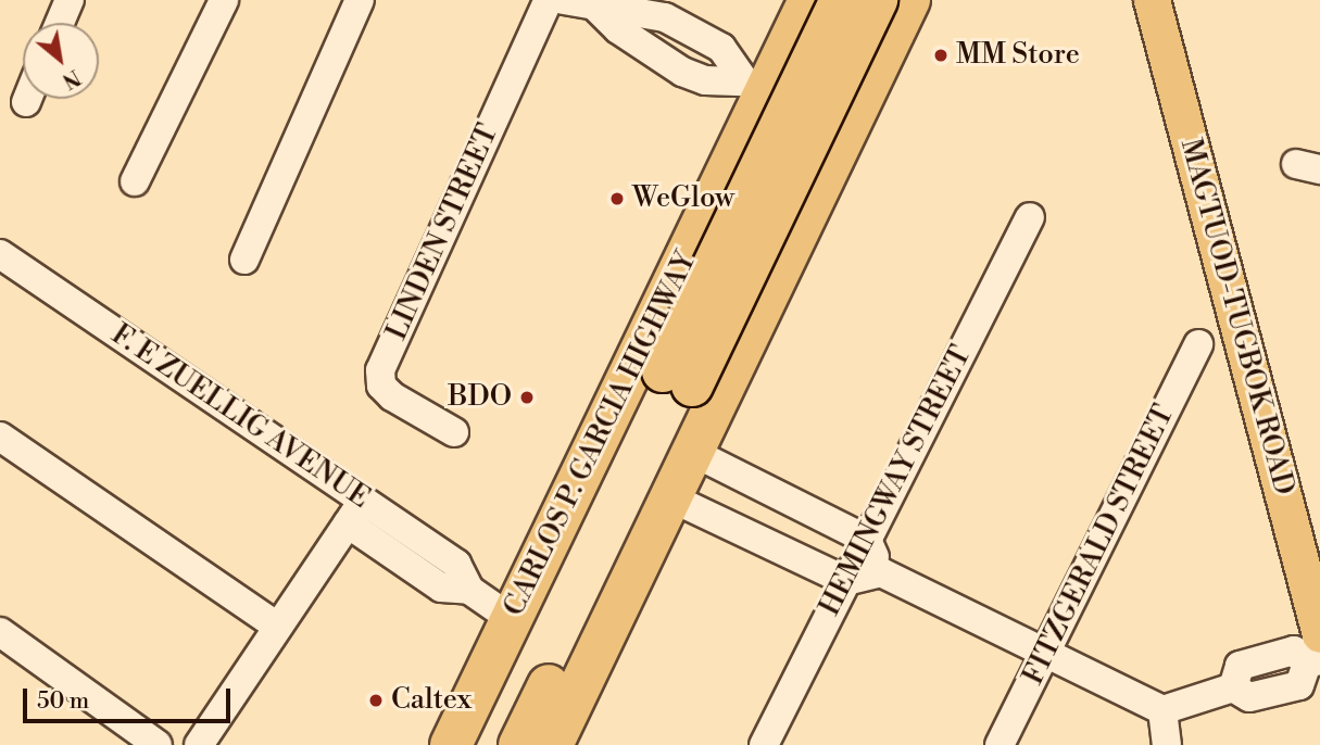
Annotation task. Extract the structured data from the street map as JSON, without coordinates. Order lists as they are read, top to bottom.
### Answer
{
  "streets": {
    "highway": ["CARLOS P. GARCIA HIGHWAY"],
    "main road": ["MAGTUOD-TUGBOK ROAD"],
    "street": [
      "LINDEN STREET",
      "F. E ZUELLIG AVENUE",
      "HEMINGWAY STREET",
      "FITZGERALD STREET"
    ]
  },
  "crossings": [
    ["F. E ZUELLIG AVENUE", "CARLOS P. GARCIA HIGHWAY"]
  ],
  "places": [
    "MM Store",
    "WeGlow",
    "BDO",
    "Caltex"
  ],
  "scale_bar": "50 m",
  "north": "bottom right"
}
